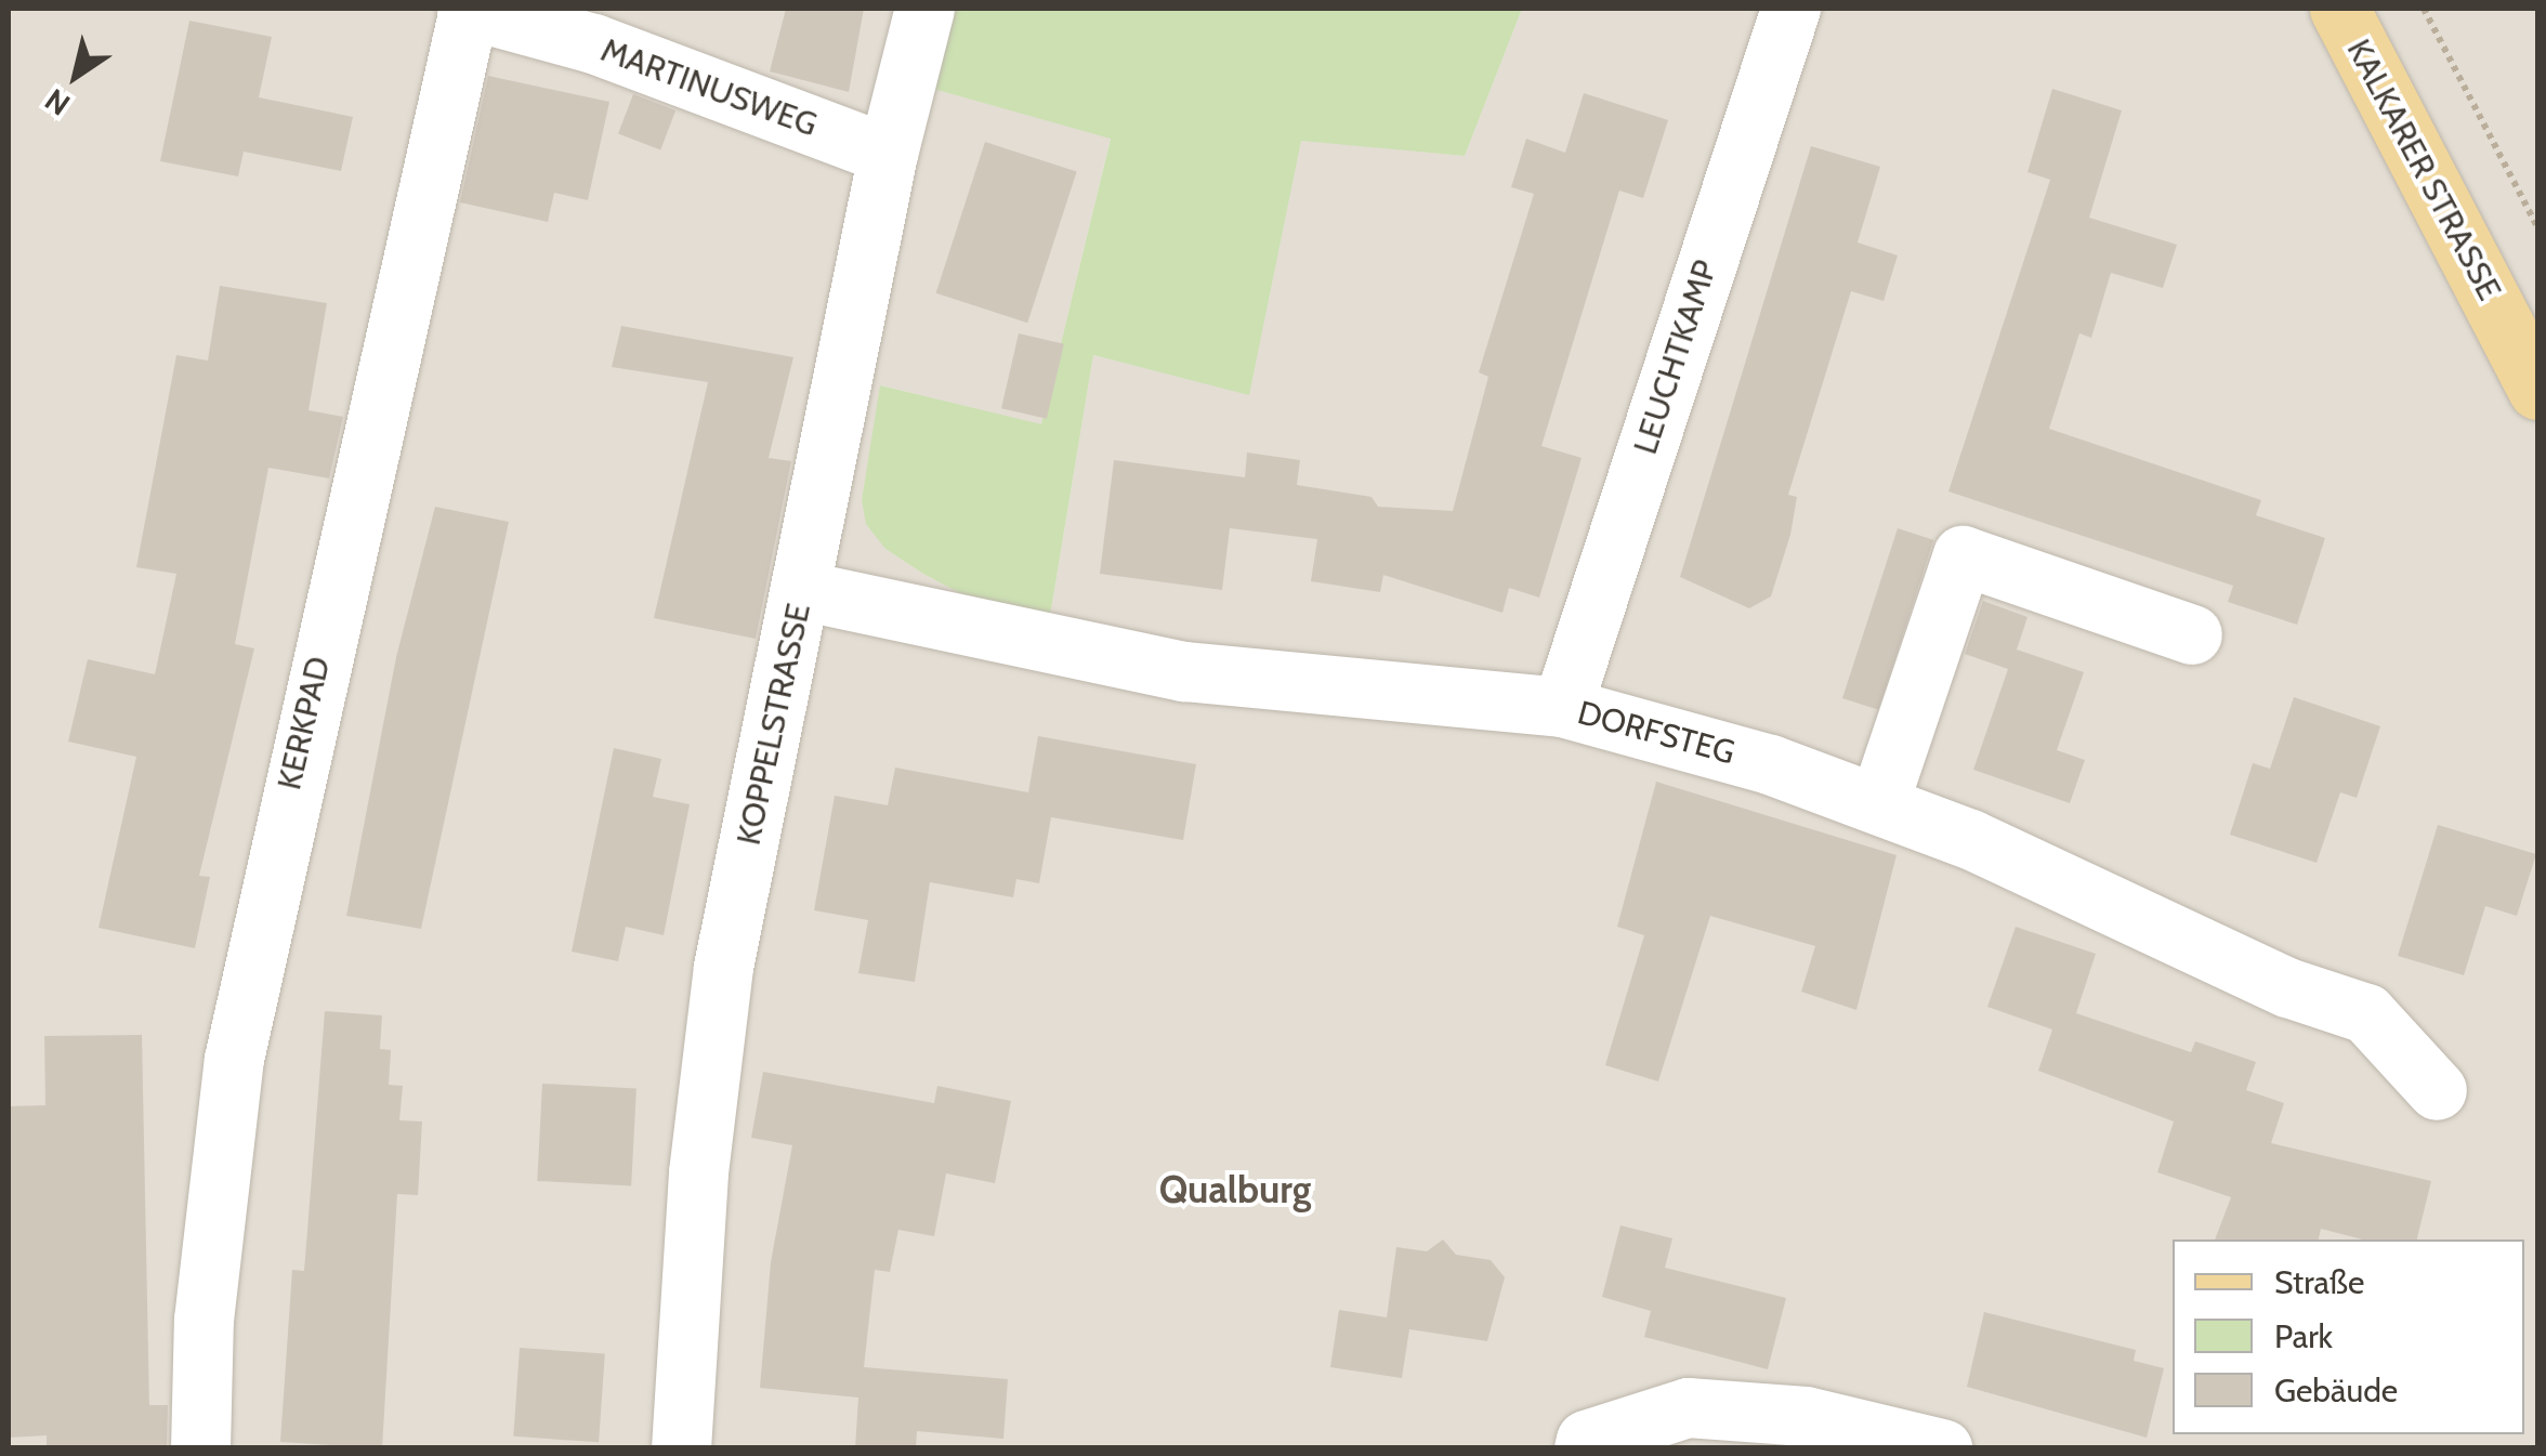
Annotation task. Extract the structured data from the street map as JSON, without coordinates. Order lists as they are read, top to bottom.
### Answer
{
  "streets": {
    "main road": ["KALKARER STRASSE"],
    "street": [
      "MARTINUSWEG",
      "LEUCHTKAMP",
      "KERKPAD",
      "KOPPELSTRASSE",
      "DORFSTEG"
    ]
  },
  "crossings": [
    ["MARTINUSWEG", "KERKPAD"],
    ["MARTINUSWEG", "KOPPELSTRASSE"],
    ["LEUCHTKAMP", "DORFSTEG"],
    ["KOPPELSTRASSE", "DORFSTEG"]
  ],
  "districts": ["Qualburg"],
  "legend": ["Straße", "Park", "Gebäude"],
  "north": "bottom left"
}
